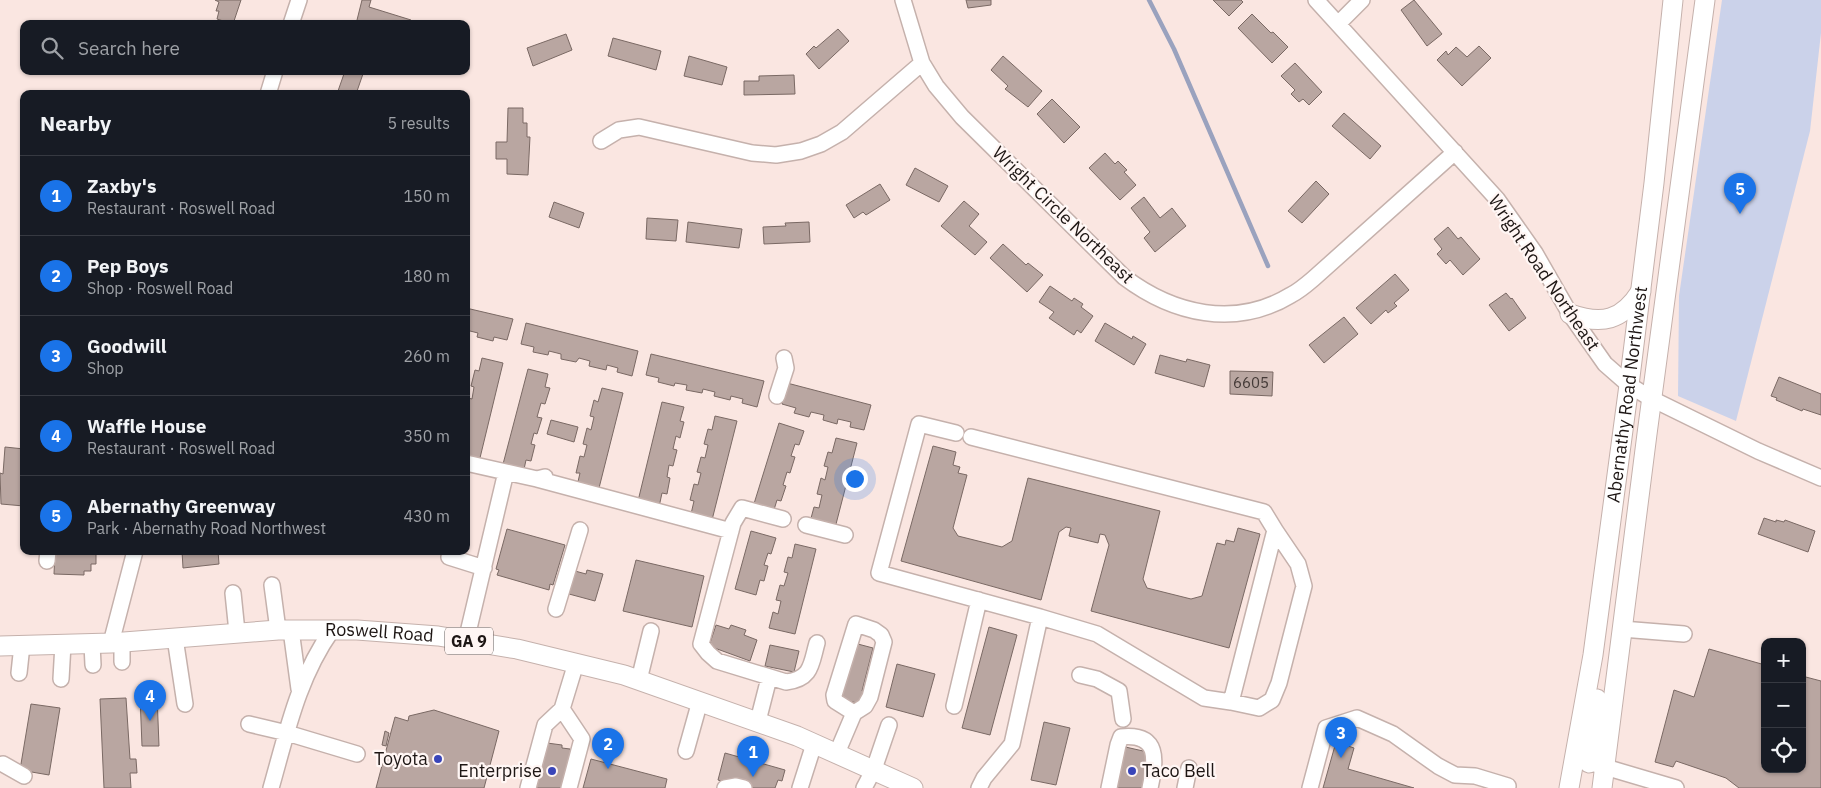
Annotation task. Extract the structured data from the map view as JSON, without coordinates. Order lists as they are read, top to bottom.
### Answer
{
  "streets": {
    "main road": ["Abernathy Road Northwest", "Roswell Road", "GA 9"],
    "street": ["Wright Circle Northeast", "Wright Road Northeast"]
  },
  "crossings": [
    ["Wright Circle Northeast", "Wright Road Northeast"],
    ["Wright Road Northeast", "Abernathy Road Northwest"]
  ],
  "places": ["Toyota", "Enterprise", "Taco Bell"],
  "house_numbers": ["6605"],
  "page": {
    "search": "Search here",
    "heading": ["Nearby", "5 results"],
    "list": [
      {
        "mark": "1",
        "name": "Zaxby's",
        "note": "Restaurant · Roswell Road",
        "value": "150 m"
      },
      {
        "mark": "2",
        "name": "Pep Boys",
        "note": "Shop · Roswell Road",
        "value": "180 m"
      },
      {
        "mark": "3",
        "name": "Goodwill",
        "note": "Shop",
        "value": "260 m"
      },
      {
        "mark": "4",
        "name": "Waffle House",
        "note": "Restaurant · Roswell Road",
        "value": "350 m"
      },
      {
        "mark": "5",
        "name": "Abernathy Greenway",
        "note": "Park · Abernathy Road Northwest",
        "value": "430 m"
      }
    ],
    "pins": [
      "5",
      "4",
      "3",
      "2",
      "1"
    ],
    "map_buttons": ["+", "−"]
  }
}
